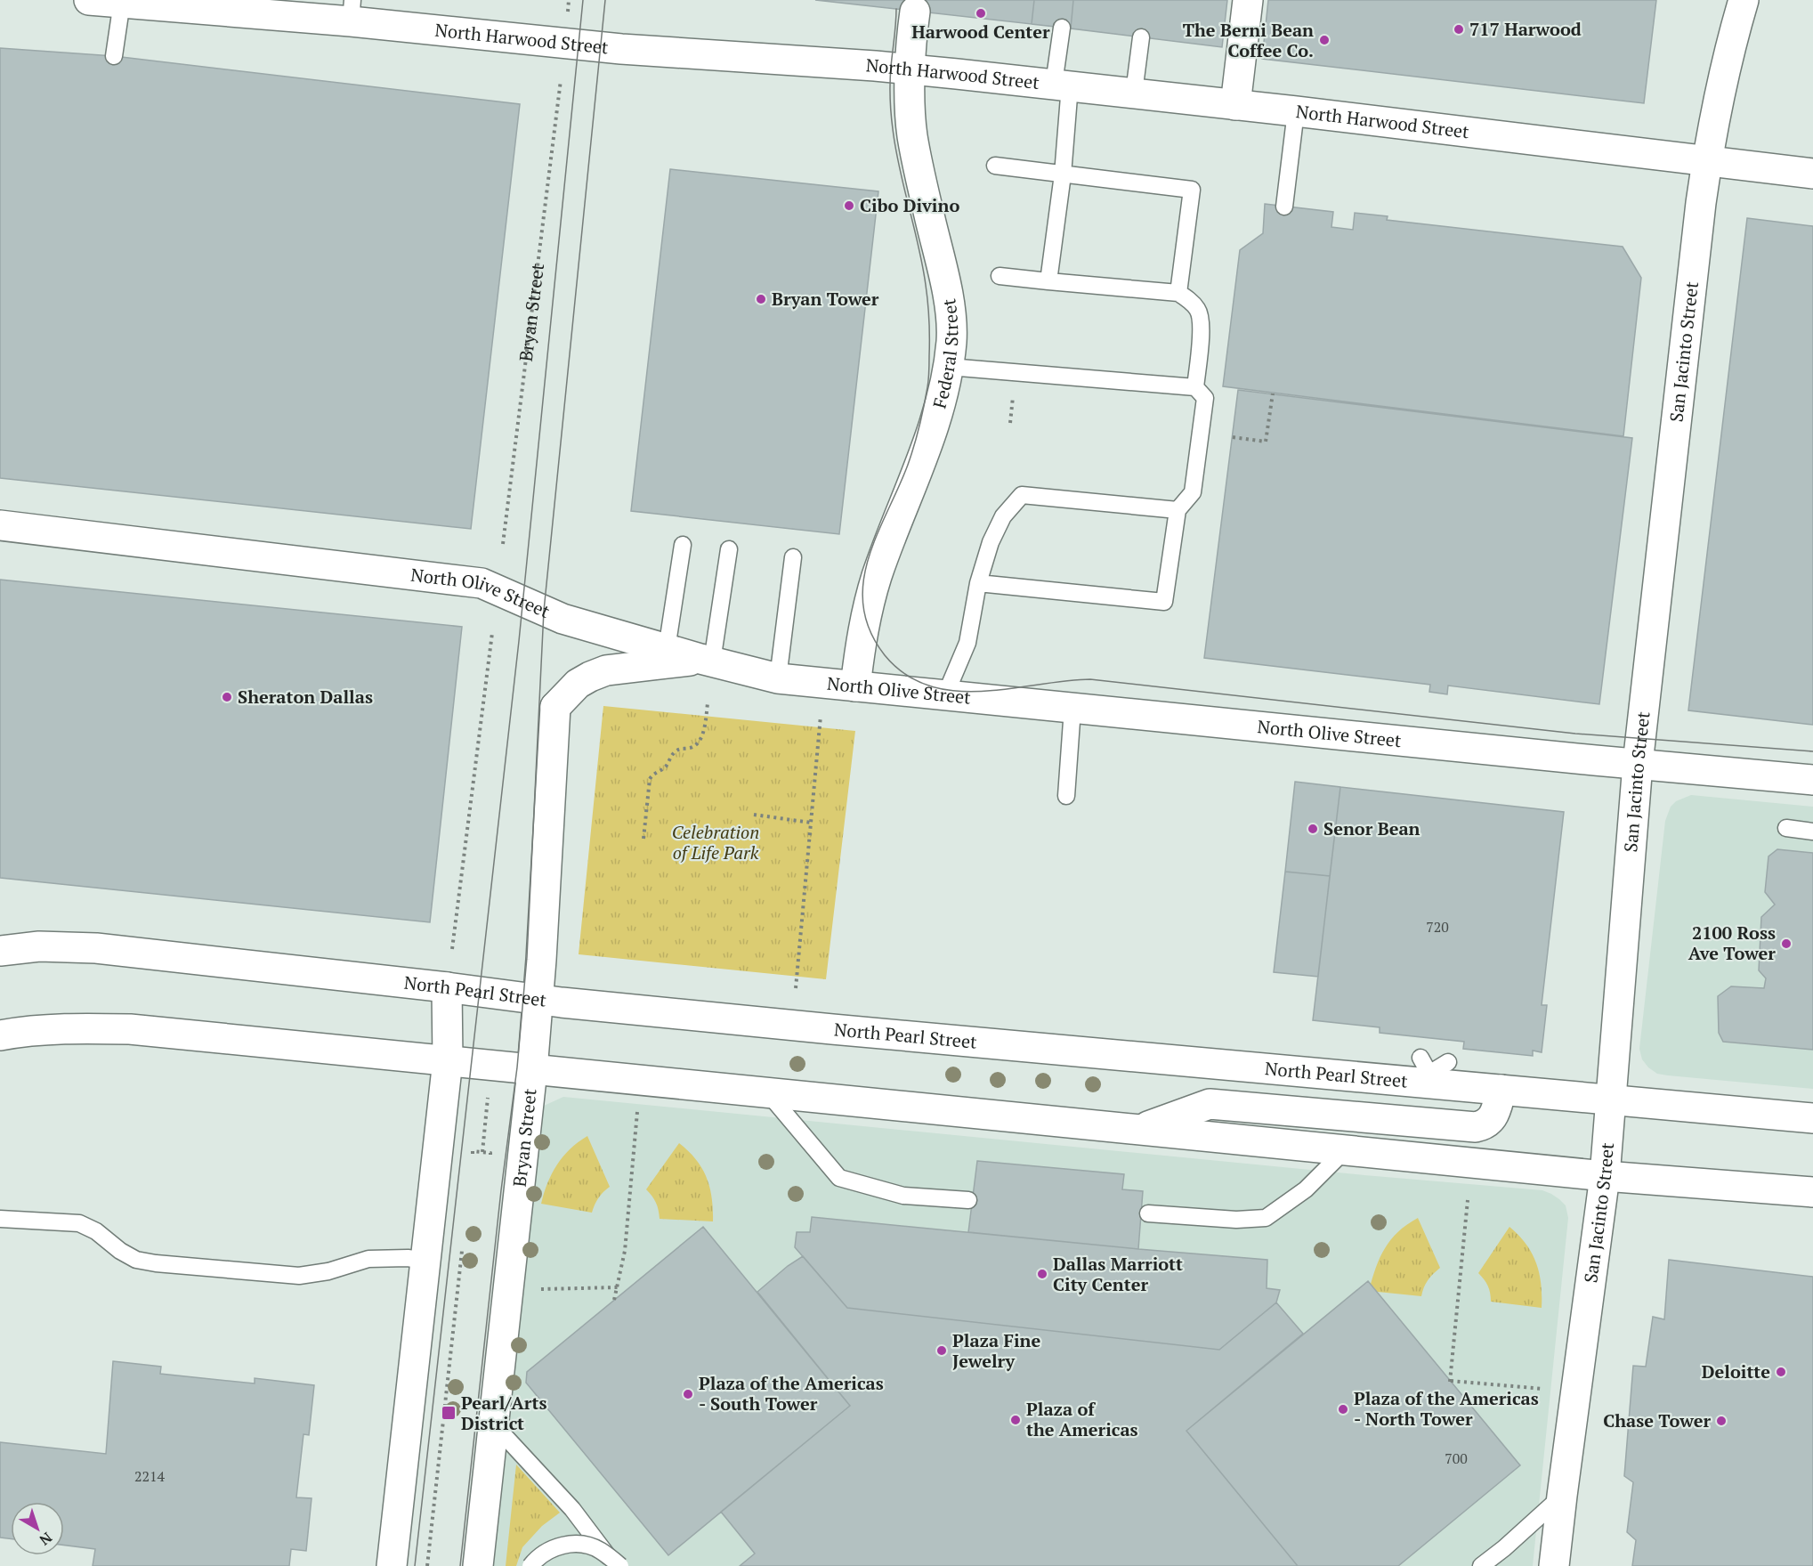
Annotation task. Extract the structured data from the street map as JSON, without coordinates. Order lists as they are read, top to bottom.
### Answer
{
  "streets": {
    "street": [
      "North Harwood Street",
      "Bryan Street",
      "San Jacinto Street",
      "Federal Street",
      "North Olive Street",
      "North Pearl Street"
    ]
  },
  "crossings": [
    ["North Harwood Street", "San Jacinto Street"],
    ["North Harwood Street", "Federal Street"],
    ["Bryan Street", "North Olive Street"],
    ["Bryan Street", "North Pearl Street"],
    ["San Jacinto Street", "North Olive Street"],
    ["San Jacinto Street", "North Pearl Street"],
    ["Federal Street", "North Olive Street"]
  ],
  "parks": ["Celebration of Life Park"],
  "places": {
    "other": [
      "Harwood Center",
      "717 Harwood",
      "The Berni Bean Coffee Co.",
      "Cibo Divino",
      "Bryan Tower",
      "Sheraton Dallas",
      "Senor Bean",
      "2100 Ross Ave Tower",
      "Dallas Marriott City Center",
      "Plaza Fine Jewelry",
      "Deloitte",
      "Plaza of the Americas - South Tower",
      "Plaza of the Americas - North Tower",
      "Plaza of the Americas",
      "Chase Tower"
    ],
    "transit": ["Pearl/Arts District"]
  },
  "house_numbers": ["720", "700", "2214"],
  "north": "bottom right"
}
